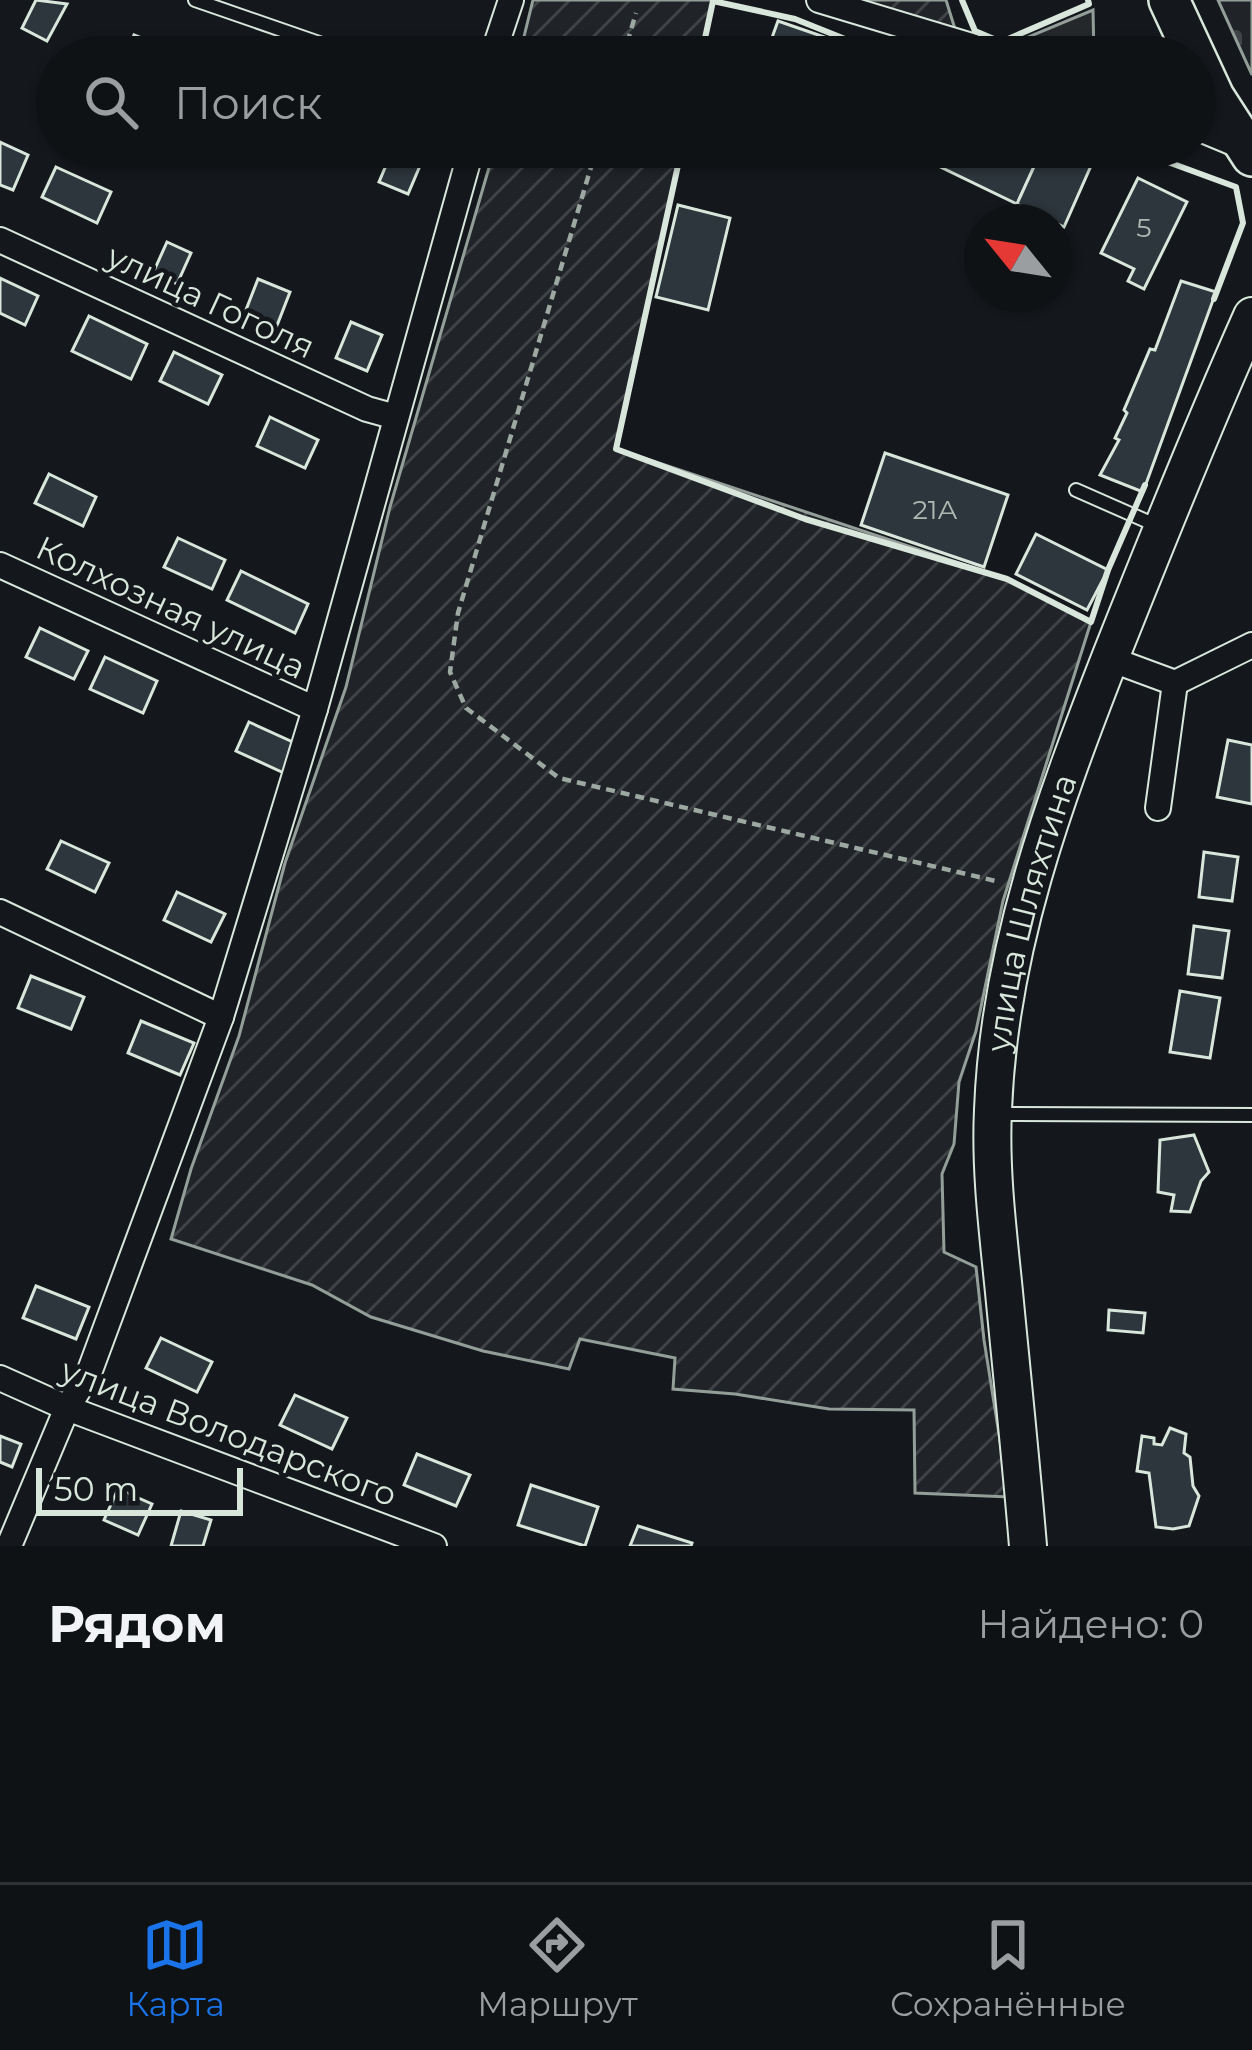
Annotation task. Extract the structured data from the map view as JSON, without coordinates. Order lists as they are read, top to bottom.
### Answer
{
  "streets": {
    "main road": ["улица Шляхтина"],
    "street": ["улица Гоголя", "Колхозная улица", "улица Володарского"]
  },
  "house_numbers": ["5", "21А"],
  "scale_bar": "50 m",
  "north": "top left",
  "page": {
    "search": "Поиск",
    "scale": "50 m",
    "heading": ["Рядом", "Найдено: 0"],
    "nav": ["Карта", "Маршрут", "Сохранённые"]
  }
}
